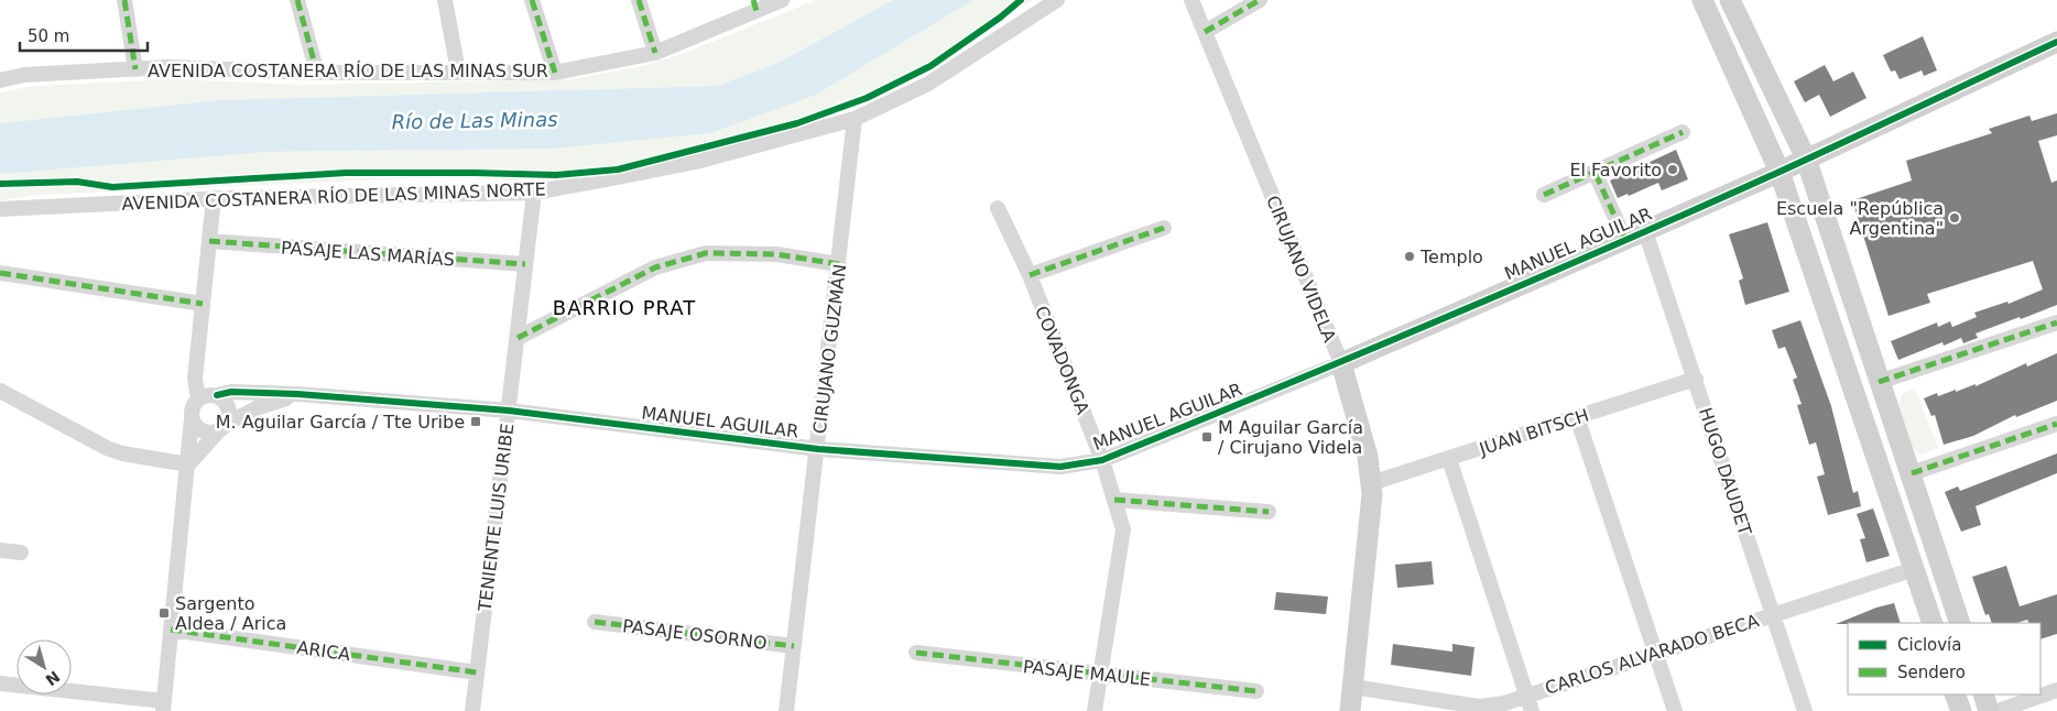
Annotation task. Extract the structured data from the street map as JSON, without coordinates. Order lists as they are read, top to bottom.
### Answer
{
  "streets": {
    "main road": ["MANUEL AGUILAR", "CIRUJANO VIDELA"],
    "street": [
      "AVENIDA COSTANERA RÍO DE LAS MINAS SUR",
      "AVENIDA COSTANERA RÍO DE LAS MINAS NORTE",
      "PASAJE LAS MARÍAS",
      "CIRUJANO GUZMÁN",
      "COVADONGA",
      "JUAN BITSCH",
      "HUGO DAUDET",
      "TENIENTE LUIS URIBE",
      "PASAJE OSORNO",
      "ARICA",
      "CARLOS ALVARADO BECA",
      "PASAJE MAULE"
    ]
  },
  "crossings": [
    ["AVENIDA COSTANERA RÍO DE LAS MINAS NORTE", "CIRUJANO GUZMÁN"],
    ["AVENIDA COSTANERA RÍO DE LAS MINAS NORTE", "TENIENTE LUIS URIBE"],
    ["MANUEL AGUILAR", "CIRUJANO VIDELA"],
    ["MANUEL AGUILAR", "CIRUJANO GUZMÁN"],
    ["MANUEL AGUILAR", "COVADONGA"],
    ["MANUEL AGUILAR", "HUGO DAUDET"],
    ["MANUEL AGUILAR", "TENIENTE LUIS URIBE"],
    ["PASAJE LAS MARÍAS", "TENIENTE LUIS URIBE"],
    ["CIRUJANO VIDELA", "JUAN BITSCH"],
    ["CIRUJANO VIDELA", "CARLOS ALVARADO BECA"],
    ["CIRUJANO GUZMÁN", "PASAJE OSORNO"],
    ["COVADONGA", "PASAJE MAULE"],
    ["JUAN BITSCH", "HUGO DAUDET"],
    ["HUGO DAUDET", "CARLOS ALVARADO BECA"],
    ["TENIENTE LUIS URIBE", "ARICA"]
  ],
  "districts": ["BARRIO PRAT"],
  "water": ["Río de Las Minas"],
  "places": {
    "other": ["El Favorito", "Escuela \"República Argentina\"", "Templo"],
    "transit": ["M. Aguilar García / Tte Uribe", "M Aguilar García / Cirujano Videla", "Sargento Aldea / Arica"]
  },
  "legend": ["Ciclovía", "Sendero"],
  "scale_bar": "50 m",
  "north": "bottom right"
}
